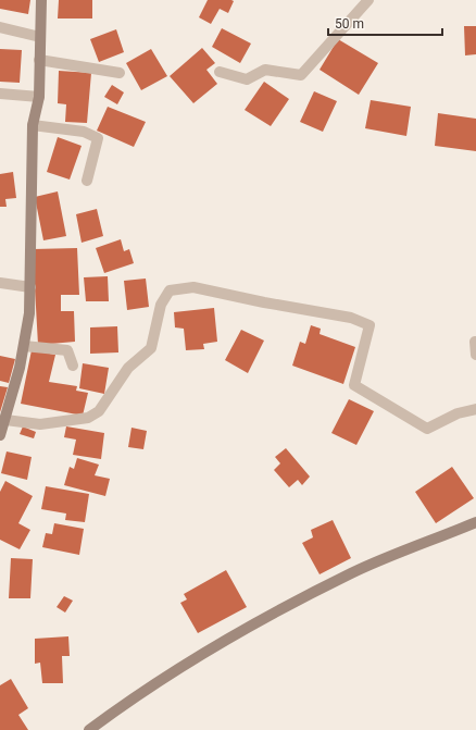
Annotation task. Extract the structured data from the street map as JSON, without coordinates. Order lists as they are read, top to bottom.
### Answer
{
  "scale_bar": "50 m"
}
